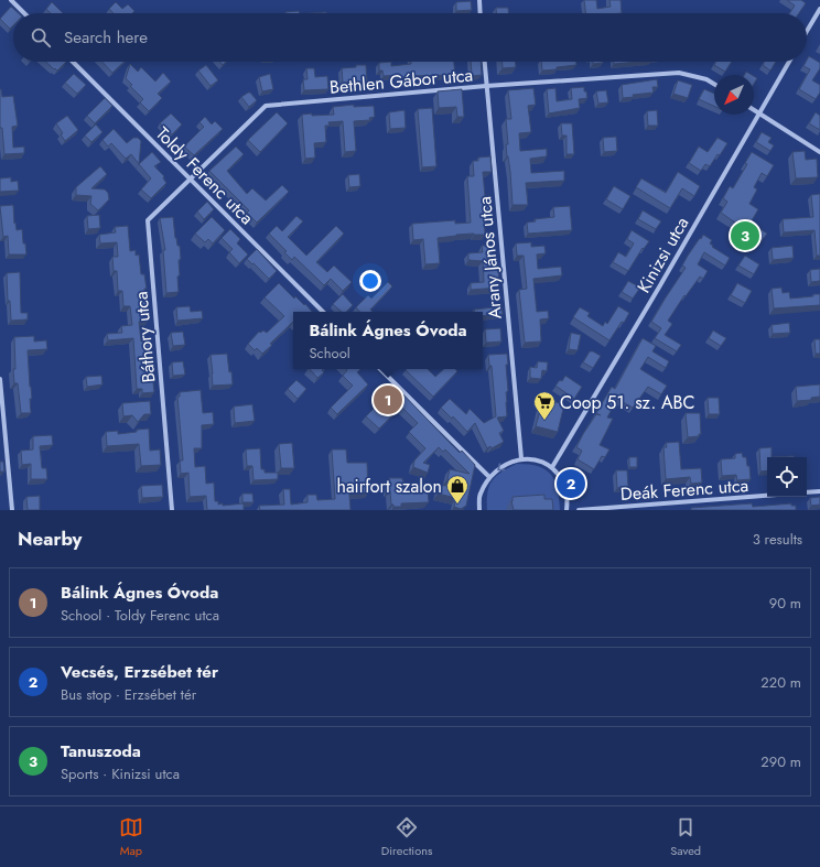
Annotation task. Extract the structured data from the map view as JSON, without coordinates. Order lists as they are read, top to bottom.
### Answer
{
  "streets": {
    "street": [
      "Bethlen Gábor utca",
      "Toldy Ferenc utca",
      "Kinizsi utca",
      "Arany János utca",
      "Báthory utca",
      "Deák Ferenc utca"
    ]
  },
  "crossings": [
    ["Bethlen Gábor utca", "Toldy Ferenc utca"],
    ["Bethlen Gábor utca", "Arany János utca"],
    ["Bethlen Gábor utca", "Báthory utca"],
    ["Toldy Ferenc utca", "Báthory utca"]
  ],
  "places": {
    "supermarket": ["Coop 51. sz. ABC"],
    "shop": ["hairfort szalon"]
  },
  "north": "bottom left",
  "page": {
    "search": "Search here",
    "pins": ["3", "1", "2"],
    "popup": ["Bálink Ágnes Óvoda", "School"],
    "heading": ["Nearby", "3 results"],
    "list": [
      {
        "mark": "1",
        "name": "Bálink Ágnes Óvoda",
        "note": "School · Toldy Ferenc utca",
        "value": "90 m"
      },
      {
        "mark": "2",
        "name": "Vecsés, Erzsébet tér",
        "note": "Bus stop · Erzsébet tér",
        "value": "220 m"
      },
      {
        "mark": "3",
        "name": "Tanuszoda",
        "note": "Sports · Kinizsi utca",
        "value": "290 m"
      }
    ],
    "nav": ["Map", "Directions", "Saved"]
  }
}
